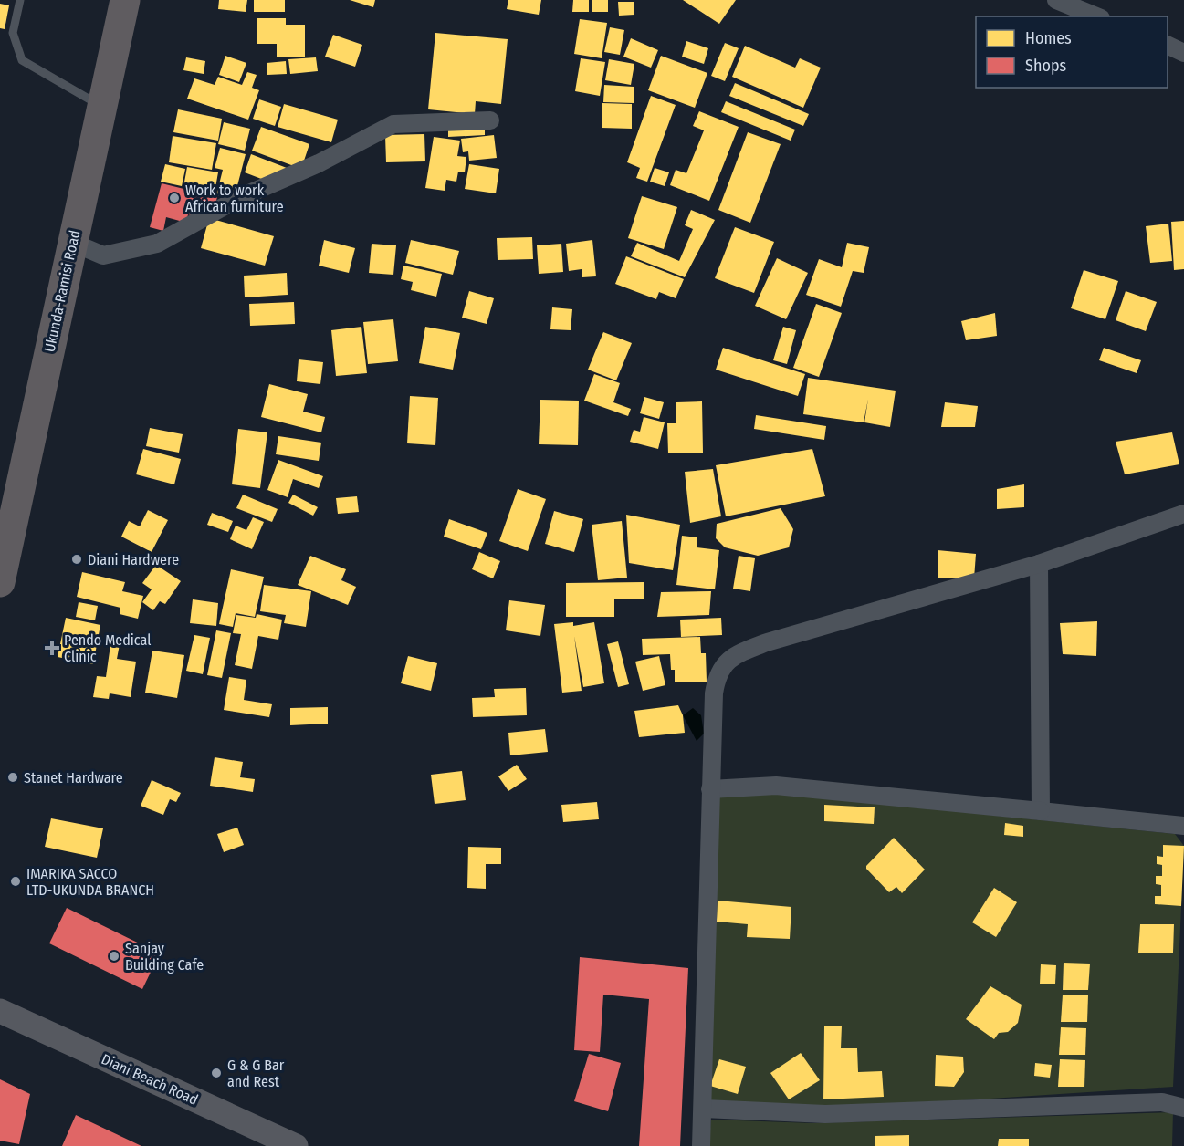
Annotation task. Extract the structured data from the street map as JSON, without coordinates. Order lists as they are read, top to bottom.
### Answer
{
  "streets": {
    "highway": ["Ukunda-Ramisi Road"],
    "main road": ["Diani Beach Road"]
  },
  "places": {
    "other": [
      "Work to work African furniture",
      "Diani Hardwere",
      "Stanet Hardware",
      "IMARIKA SACCO LTD-UKUNDA BRANCH",
      "Sanjay Building Cafe",
      "G & G Bar and Rest"
    ],
    "health": ["Pendo Medical Clinic"]
  },
  "legend": ["Homes", "Shops"]
}
